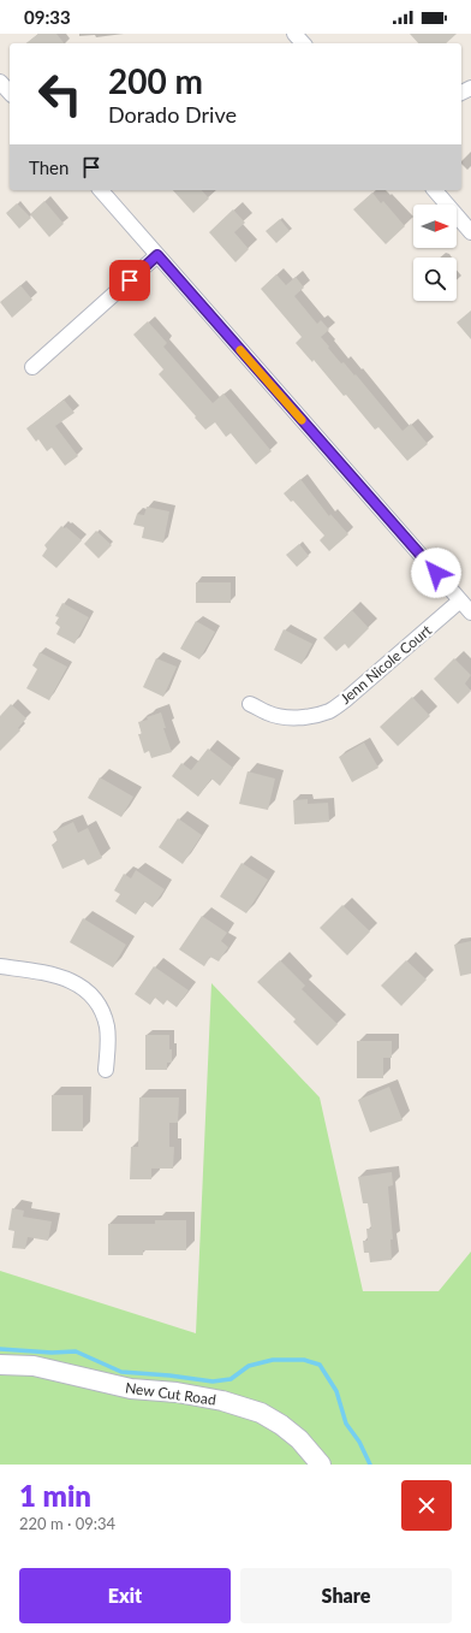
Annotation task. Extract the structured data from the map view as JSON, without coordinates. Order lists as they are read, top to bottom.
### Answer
{
  "streets": {
    "street": ["Jenn Nicole Court", "New Cut Road"]
  },
  "north": "right",
  "page": {
    "status": "09:33",
    "turn": ["200 m", "Dorado Drive"],
    "then": "Then",
    "heading": ["1 min", "220 m · 09:34"],
    "buttons": ["Exit", "Share"]
  }
}
